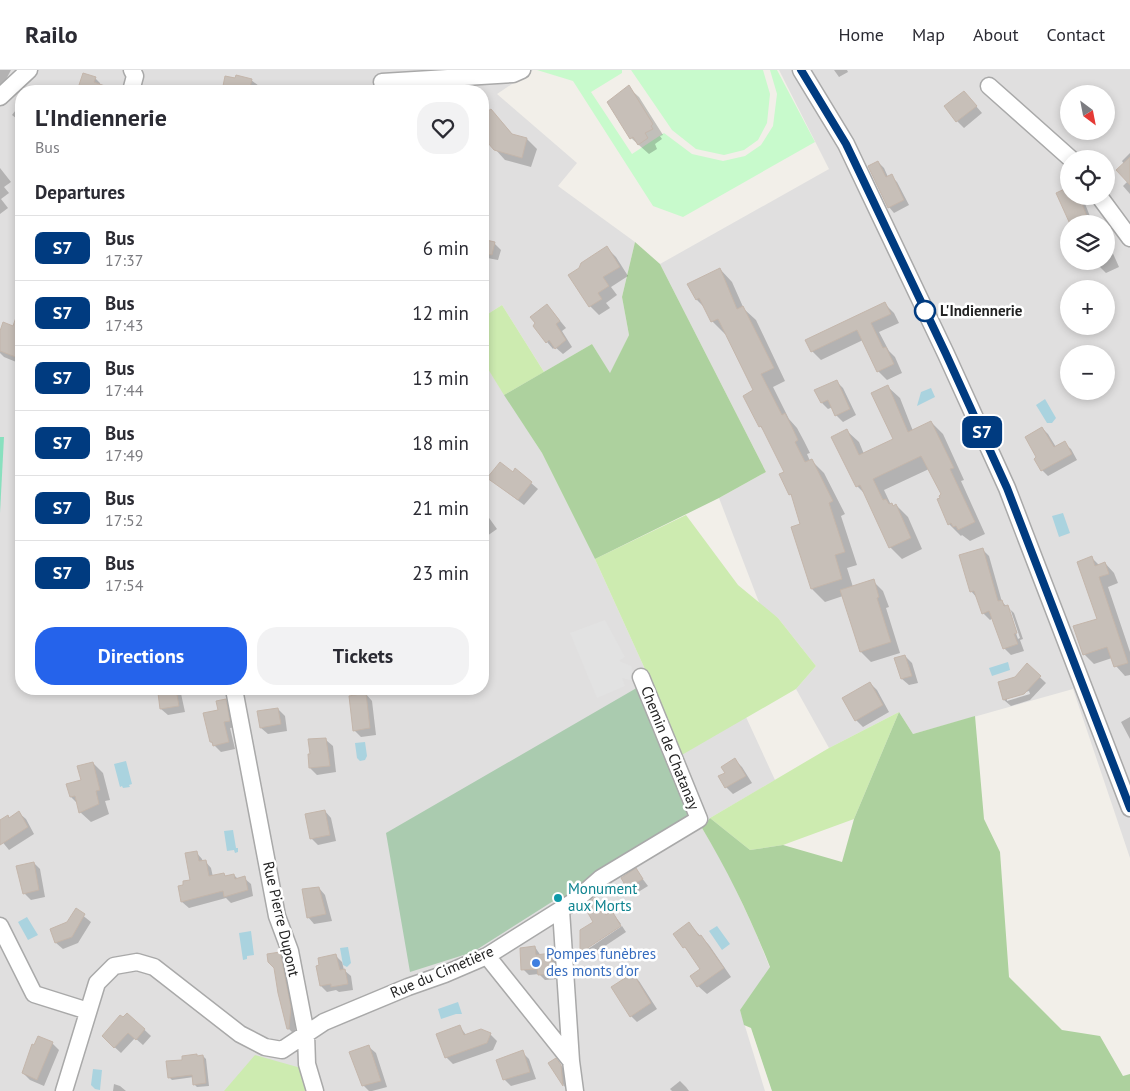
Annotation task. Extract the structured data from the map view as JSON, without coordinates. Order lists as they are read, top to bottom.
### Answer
{
  "streets": {
    "street": ["Chemin de Chatanay", "Rue Pierre Dupont", "Rue du Cimetière"]
  },
  "crossings": [
    ["Chemin de Chatanay", "Rue du Cimetière"],
    ["Rue Pierre Dupont", "Rue du Cimetière"]
  ],
  "places": ["L'Indiennerie", "Monument aux Morts", "Pompes funèbres des monts d'or"],
  "lines": ["bus line S7"],
  "north": "bottom right",
  "page": {
    "header": "Railo",
    "nav": [
      "Home",
      "Map",
      "About",
      "Contact"
    ],
    "on_map": "S7",
    "map_buttons": ["+", "−"],
    "heading": [
      ["L'Indiennerie", "Bus"],
      "Departures"
    ],
    "list": [
      {
        "mark": "S7",
        "name": "Bus",
        "note": "17:37",
        "value": "6 min"
      },
      {
        "mark": "S7",
        "name": "Bus",
        "note": "17:43",
        "value": "12 min"
      },
      {
        "mark": "S7",
        "name": "Bus",
        "note": "17:44",
        "value": "13 min"
      },
      {
        "mark": "S7",
        "name": "Bus",
        "note": "17:49",
        "value": "18 min"
      },
      {
        "mark": "S7",
        "name": "Bus",
        "note": "17:52",
        "value": "21 min"
      },
      {
        "mark": "S7",
        "name": "Bus",
        "note": "17:54",
        "value": "23 min"
      }
    ],
    "buttons": ["Directions", "Tickets"]
  }
}
